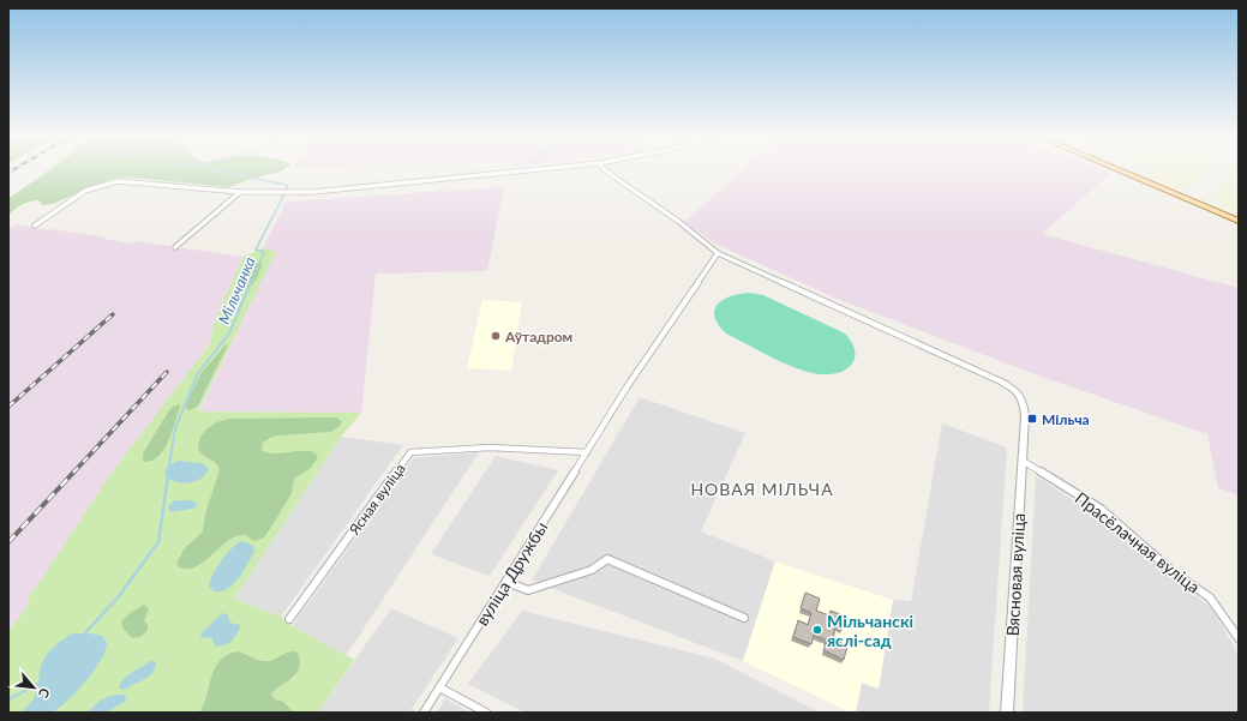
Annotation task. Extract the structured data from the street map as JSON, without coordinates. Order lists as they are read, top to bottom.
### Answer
{
  "streets": {
    "street": [
      "Ясная вуліца",
      "Прасёлачная вуліца",
      "вуліца Дружбы",
      "Вясновая вуліца"
    ]
  },
  "crossings": [
    ["Ясная вуліца", "вуліца Дружбы"],
    ["Прасёлачная вуліца", "Вясновая вуліца"]
  ],
  "districts": ["НОВАЯ МІЛЬЧА"],
  "water": ["Мільчанка"],
  "places": {
    "other": ["Аўтадром", "Мільчанскі яслі-сад"],
    "transit": ["Мільча"]
  },
  "north": "bottom right"
}
